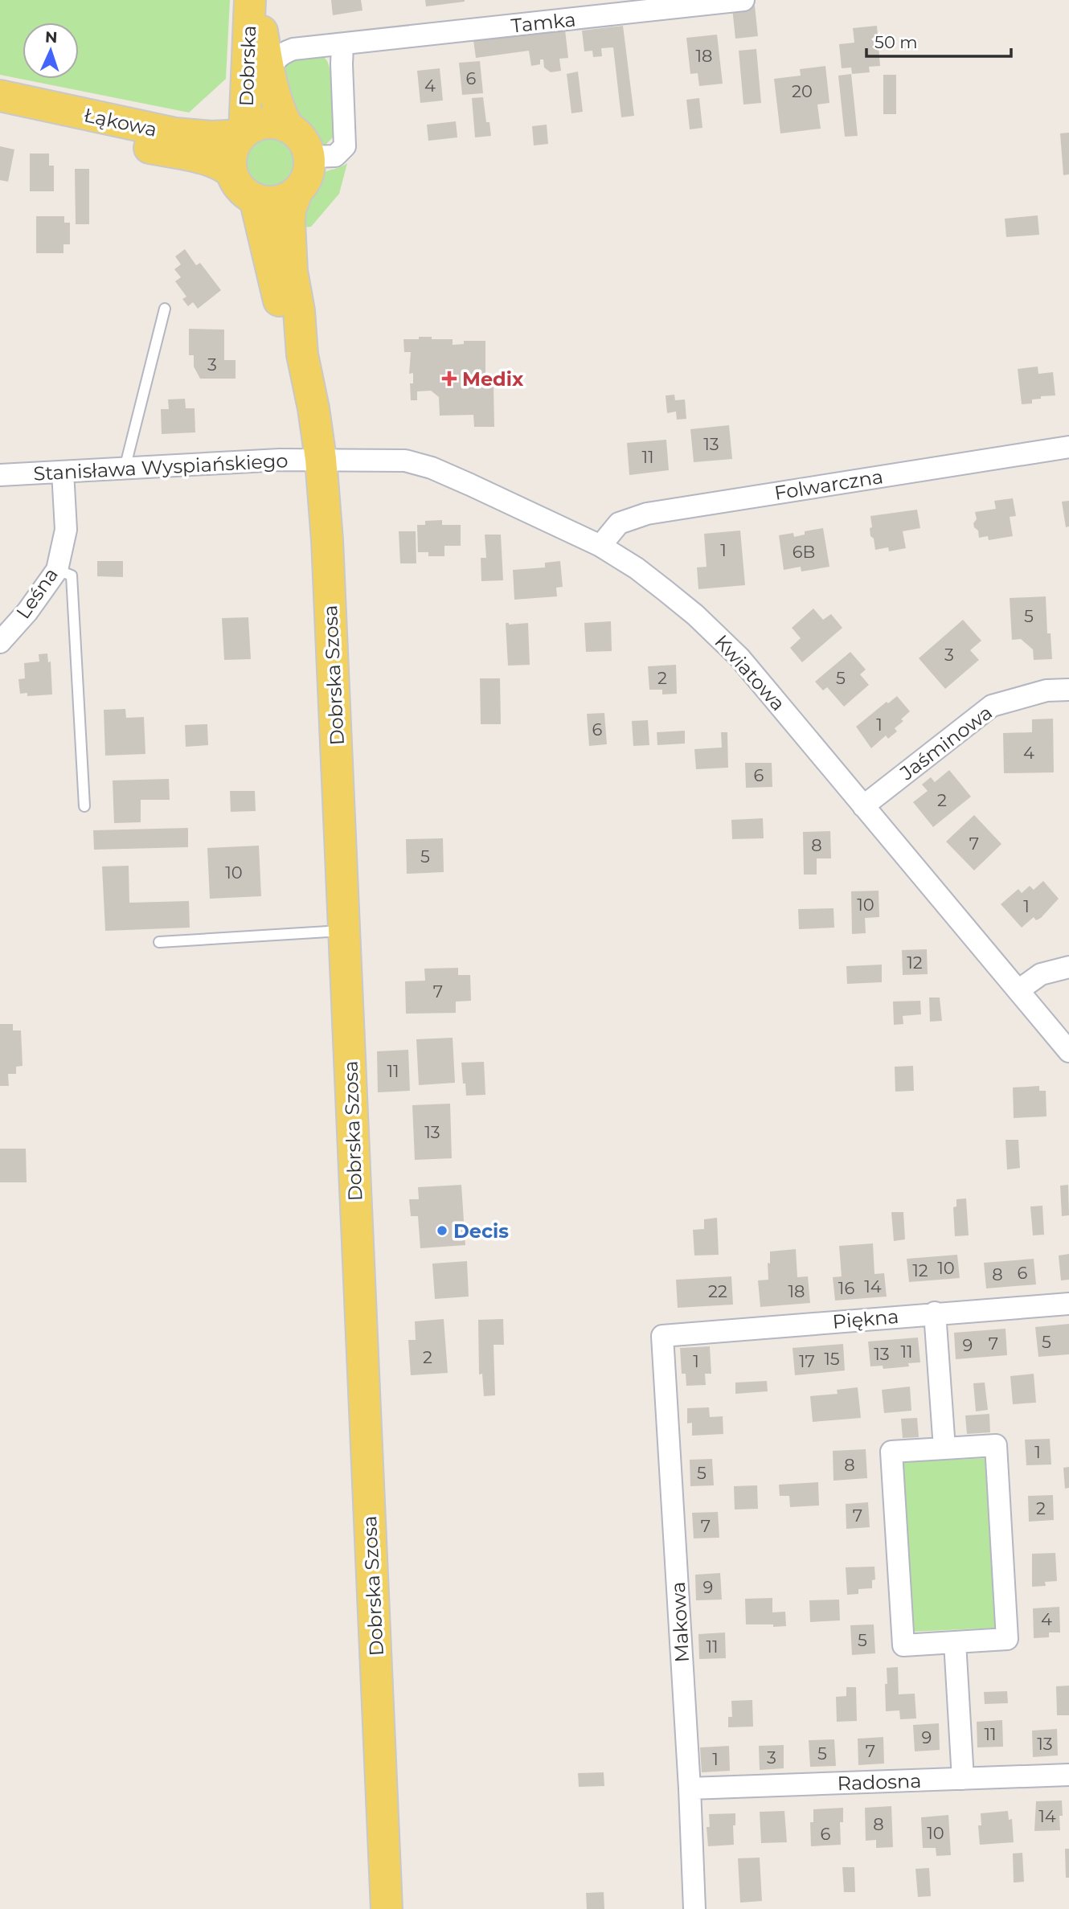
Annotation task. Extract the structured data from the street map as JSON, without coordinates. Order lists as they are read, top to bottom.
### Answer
{
  "streets": {
    "main road": ["Dobrska", "Łąkowa", "Dobrska Szosa"],
    "street": [
      "Tamka",
      "Stanisława Wyspiańskiego",
      "Folwarczna",
      "Leśna",
      "Kwiatowa",
      "Jaśminowa",
      "Piękna",
      "Makowa",
      "Radosna"
    ]
  },
  "crossings": [
    ["Tamka", "Dobrska"],
    ["Dobrska", "Łąkowa"],
    ["Dobrska", "Dobrska Szosa"],
    ["Łąkowa", "Dobrska Szosa"],
    ["Stanisława Wyspiańskiego", "Leśna"],
    ["Stanisława Wyspiańskiego", "Kwiatowa"],
    ["Stanisława Wyspiańskiego", "Dobrska Szosa"],
    ["Folwarczna", "Kwiatowa"],
    ["Kwiatowa", "Dobrska Szosa"],
    ["Kwiatowa", "Jaśminowa"],
    ["Piękna", "Makowa"],
    ["Makowa", "Radosna"]
  ],
  "places": {
    "health": ["Medix"],
    "other": ["Decis"]
  },
  "house_numbers": [
    "18",
    "6",
    "4",
    "20",
    "3",
    "13",
    "11",
    "1",
    "6B",
    "5",
    "3",
    "2",
    "5",
    "1",
    "6",
    "4",
    "6",
    "2",
    "7",
    "8",
    "5",
    "10",
    "10",
    "1",
    "12",
    "7",
    "11",
    "13",
    "10",
    "12",
    "6",
    "8",
    "14",
    "16",
    "22",
    "18",
    "5",
    "7",
    "9",
    "11",
    "13",
    "2",
    "15",
    "1",
    "17",
    "1",
    "8",
    "5",
    "2",
    "7",
    "7",
    "9",
    "4",
    "5",
    "11",
    "11",
    "9",
    "13",
    "7",
    "5",
    "3",
    "1",
    "14",
    "8",
    "10",
    "6"
  ],
  "scale_bar": "50 m",
  "north": "top"
}
